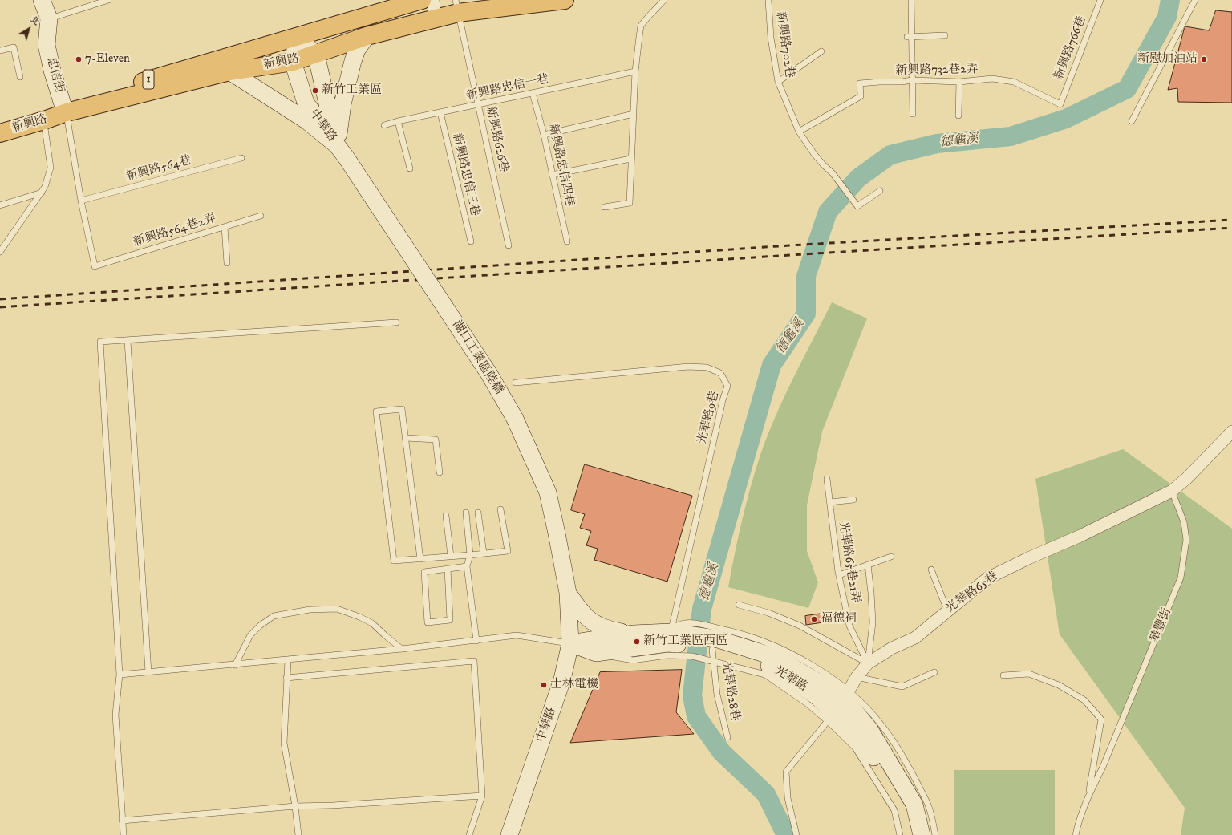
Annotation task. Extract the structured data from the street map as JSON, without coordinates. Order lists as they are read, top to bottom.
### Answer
{
  "streets": {
    "main road": ["新興路", "1"],
    "street": [
      "忠信街",
      "中華路",
      "湖口工業區陸橋",
      "光華路65巷",
      "光華路"
    ],
    "lane": [
      "新興路702巷",
      "新興路766巷",
      "新興路732巷2弄",
      "新興路忠信一巷",
      "新興路626巷",
      "新興路忠信四巷",
      "新興路564巷",
      "新興路忠信三巷",
      "新興路564巷2弄",
      "光華路9巷",
      "光華路65巷21弄",
      "華豐街",
      "光華路28巷"
    ]
  },
  "crossings": [
    ["新興路702巷", "新興路732巷2弄"],
    ["新興路766巷", "新興路732巷2弄"],
    ["新興路", "忠信街"],
    ["新興路", "中華路"],
    ["新興路", "新興路626巷"],
    ["新興路忠信一巷", "新興路626巷"],
    ["新興路忠信一巷", "新興路忠信四巷"],
    ["新興路忠信一巷", "新興路忠信三巷"],
    ["中華路", "湖口工業區陸橋"],
    ["中華路", "光華路"],
    ["新興路564巷", "新興路564巷2弄"],
    ["光華路9巷", "光華路"],
    ["光華路65巷21弄", "光華路65巷"],
    ["光華路65巷", "華豐街"],
    ["光華路65巷", "光華路"],
    ["光華路", "光華路28巷"]
  ],
  "water": ["德龜溪"],
  "places": [
    "7-Eleven",
    "新慰加油站",
    "新竹工業區",
    "福德祠",
    "新竹工業區西區",
    "士林電機"
  ],
  "north": "top right"
}
